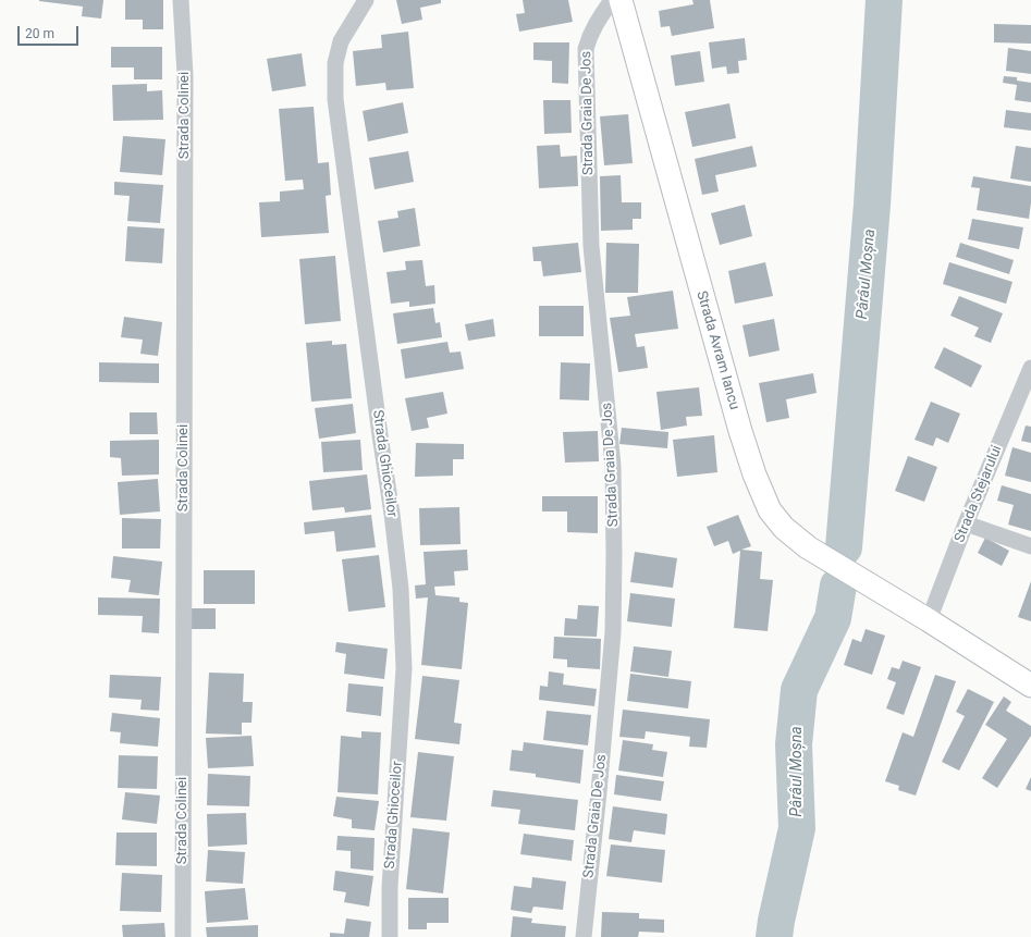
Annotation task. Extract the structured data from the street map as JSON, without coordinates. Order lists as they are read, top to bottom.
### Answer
{
  "streets": {
    "main road": ["Strada Avram Iancu"],
    "street": [
      "Strada Graia De Jos",
      "Strada Colinei",
      "Strada Ghioceilor",
      "Strada Stejarului"
    ]
  },
  "crossings": [
    ["Strada Avram Iancu", "Strada Stejarului"]
  ],
  "water": ["Pârâul Moșna"],
  "scale_bar": "20 m"
}
